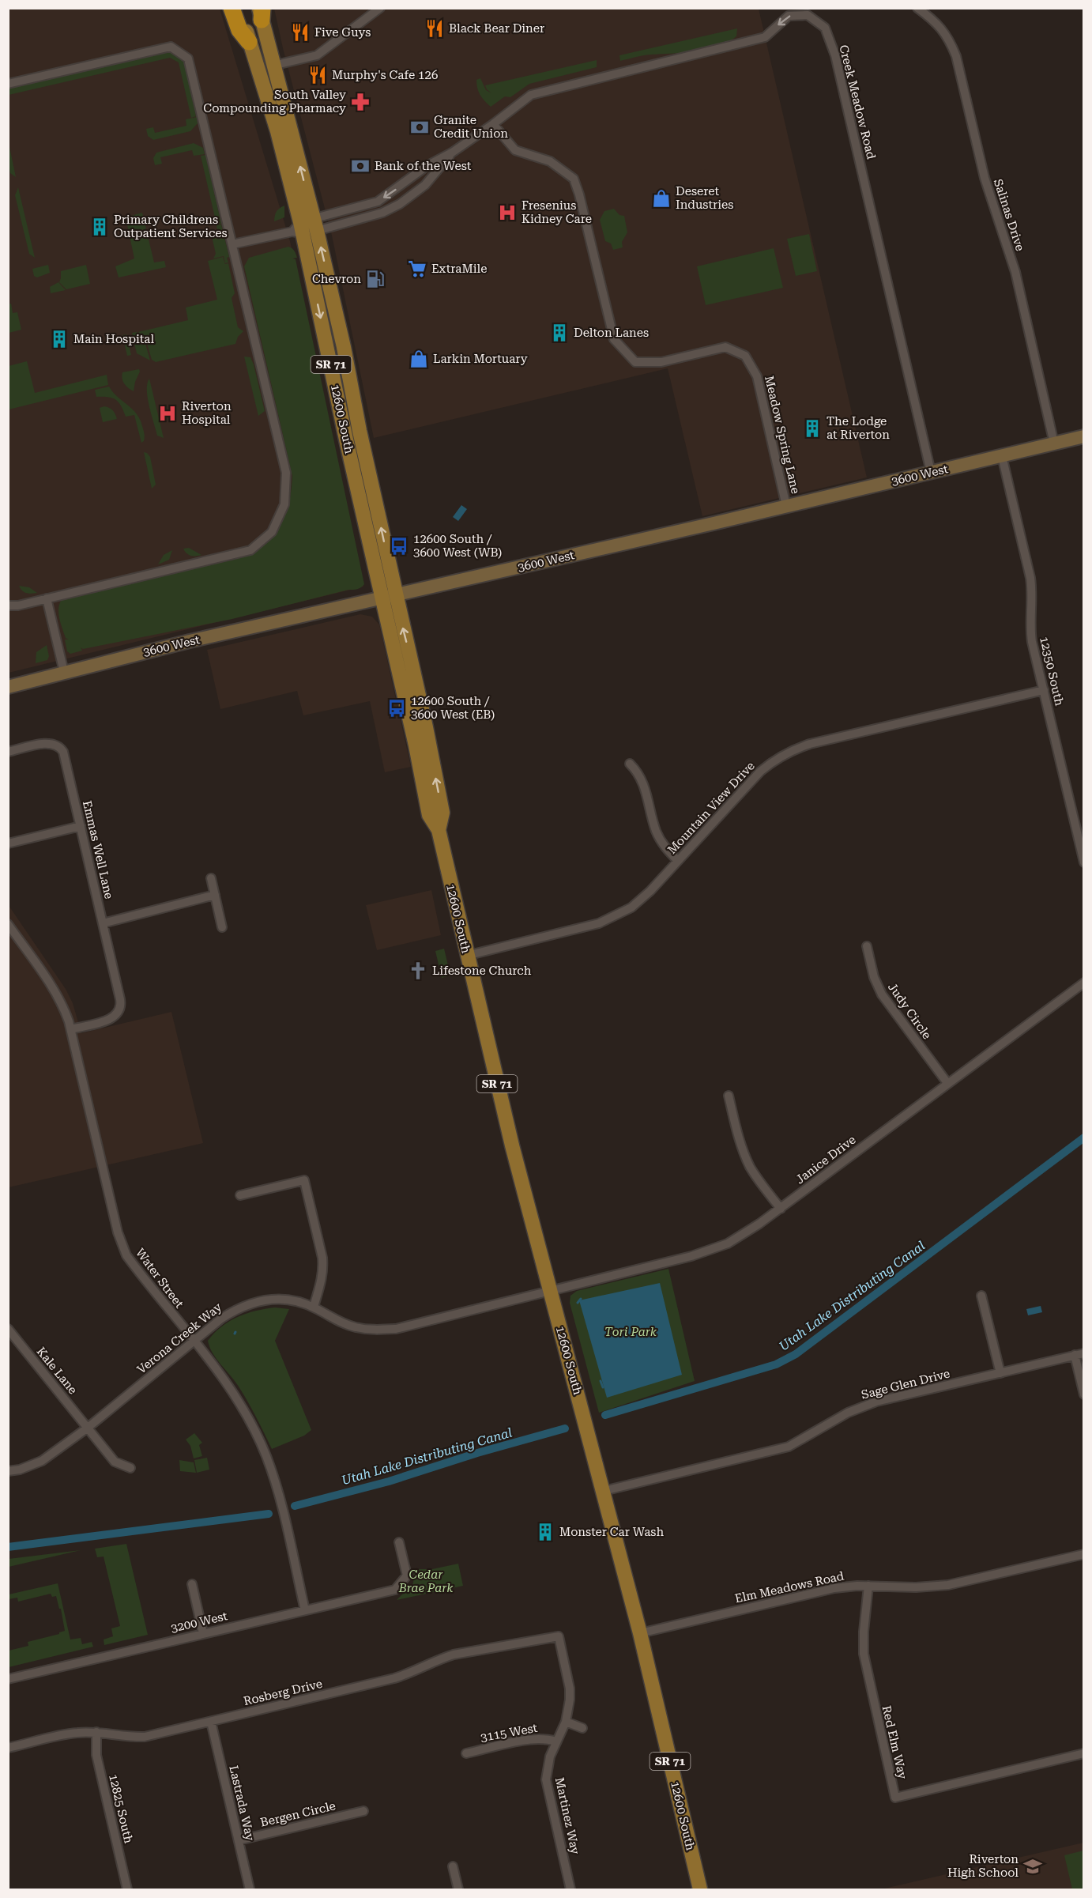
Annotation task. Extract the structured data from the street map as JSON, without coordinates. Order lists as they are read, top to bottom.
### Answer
{
  "streets": {
    "main road": ["SR 71", "12600 South", "3600 West"],
    "street": [
      "Creek Meadow Road",
      "Salinas Drive",
      "Meadow Spring Lane",
      "12350 South",
      "Mountain View Drive",
      "Emmas Well Lane",
      "Judy Circle",
      "Janice Drive",
      "Water Street",
      "Verona Creek Way",
      "Kale Lane",
      "Sage Glen Drive",
      "Elm Meadows Road",
      "3200 West",
      "Rosberg Drive",
      "3115 West",
      "Red Elm Way",
      "Lastrada Way",
      "12825 South",
      "Bergen Circle",
      "Martinez Way"
    ]
  },
  "crossings": [
    ["Creek Meadow Road", "12600 South"],
    ["Creek Meadow Road", "Meadow Spring Lane"],
    ["Creek Meadow Road", "3600 West"],
    ["Salinas Drive", "3600 West"],
    ["12600 South", "3600 West"],
    ["12600 South", "Mountain View Drive"],
    ["12600 South", "Janice Drive"],
    ["12600 South", "Verona Creek Way"],
    ["12600 South", "Sage Glen Drive"],
    ["12600 South", "Elm Meadows Road"],
    ["Meadow Spring Lane", "3600 West"],
    ["3600 West", "12350 South"],
    ["12350 South", "Mountain View Drive"],
    ["Emmas Well Lane", "Water Street"],
    ["Judy Circle", "Janice Drive"],
    ["Janice Drive", "Verona Creek Way"],
    ["Water Street", "Verona Creek Way"],
    ["Water Street", "3200 West"],
    ["Verona Creek Way", "Kale Lane"],
    ["Elm Meadows Road", "Red Elm Way"],
    ["Rosberg Drive", "Lastrada Way"],
    ["Rosberg Drive", "12825 South"],
    ["Rosberg Drive", "Martinez Way"],
    ["3115 West", "Martinez Way"],
    ["Lastrada Way", "Bergen Circle"]
  ],
  "water": ["Utah Lake Distributing Canal"],
  "parks": ["Tori Park", "Cedar Brae Park"],
  "places": {
    "restaurant": ["Black Bear Diner", "Five Guys", "Murphy's Cafe 126"],
    "pharmacy": ["South Valley Compounding Pharmacy"],
    "bank": ["Granite Credit Union", "Bank of the West"],
    "shop": ["Deseret Industries", "Larkin Mortuary"],
    "hospital": ["Fresenius Kidney Care", "Riverton Hospital"],
    "building": [
      "Primary Childrens Outpatient Services",
      "Delton Lanes",
      "Main Hospital",
      "The Lodge at Riverton",
      "Monster Car Wash"
    ],
    "supermarket": ["ExtraMile"],
    "fuel station": ["Chevron"],
    "bus stop": ["12600 South / 3600 West (WB)", "12600 South / 3600 West (EB)"],
    "church": ["Lifestone Church"],
    "school or university": ["Riverton High School"]
  }
}
